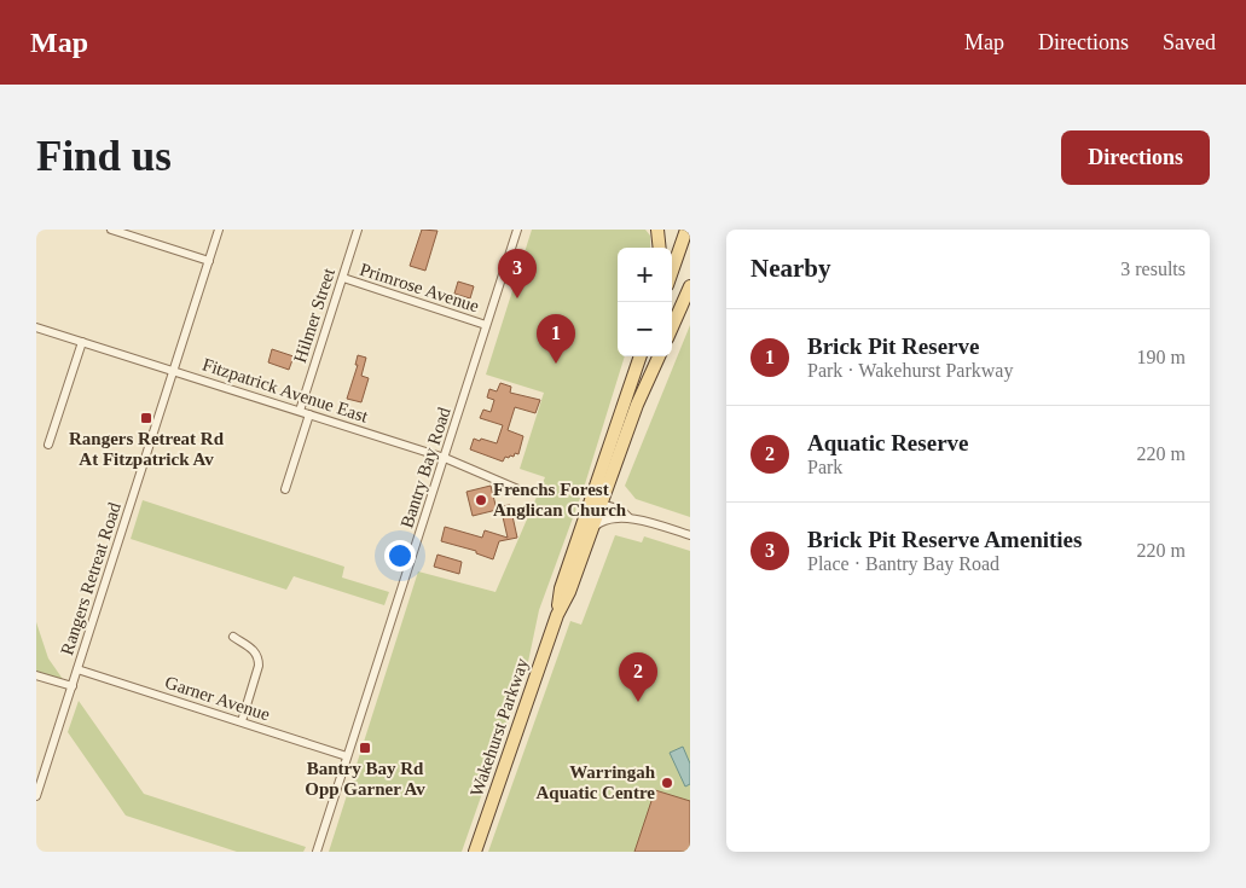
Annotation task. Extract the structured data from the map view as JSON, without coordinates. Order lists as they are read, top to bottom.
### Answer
{
  "streets": {
    "main road": ["Wakehurst Parkway"],
    "street": [
      "Primrose Avenue",
      "Hilmer Street",
      "Fitzpatrick Avenue East",
      "Bantry Bay Road",
      "Rangers Retreat Road",
      "Garner Avenue"
    ]
  },
  "crossings": [
    ["Primrose Avenue", "Hilmer Street"],
    ["Primrose Avenue", "Bantry Bay Road"],
    ["Hilmer Street", "Fitzpatrick Avenue East"],
    ["Fitzpatrick Avenue East", "Bantry Bay Road"],
    ["Fitzpatrick Avenue East", "Rangers Retreat Road"],
    ["Bantry Bay Road", "Garner Avenue"],
    ["Rangers Retreat Road", "Garner Avenue"]
  ],
  "places": {
    "transit": ["Rangers Retreat Rd At Fitzpatrick Av", "Bantry Bay Rd Opp Garner Av"],
    "other": ["Frenchs Forest Anglican Church", "Warringah Aquatic Centre"]
  },
  "page": {
    "header": "Map",
    "nav": ["Map", "Directions", "Saved"],
    "buttons": "Directions",
    "title": "Find us",
    "heading": ["Nearby", "3 results"],
    "map_buttons": ["+", "−"],
    "pins": ["3", "1", "2"],
    "list": [
      {
        "mark": "1",
        "name": "Brick Pit Reserve",
        "note": "Park · Wakehurst Parkway",
        "value": "190 m"
      },
      {
        "mark": "2",
        "name": "Aquatic Reserve",
        "note": "Park",
        "value": "220 m"
      },
      {
        "mark": "3",
        "name": "Brick Pit Reserve Amenities",
        "note": "Place · Bantry Bay Road",
        "value": "220 m"
      }
    ]
  }
}
